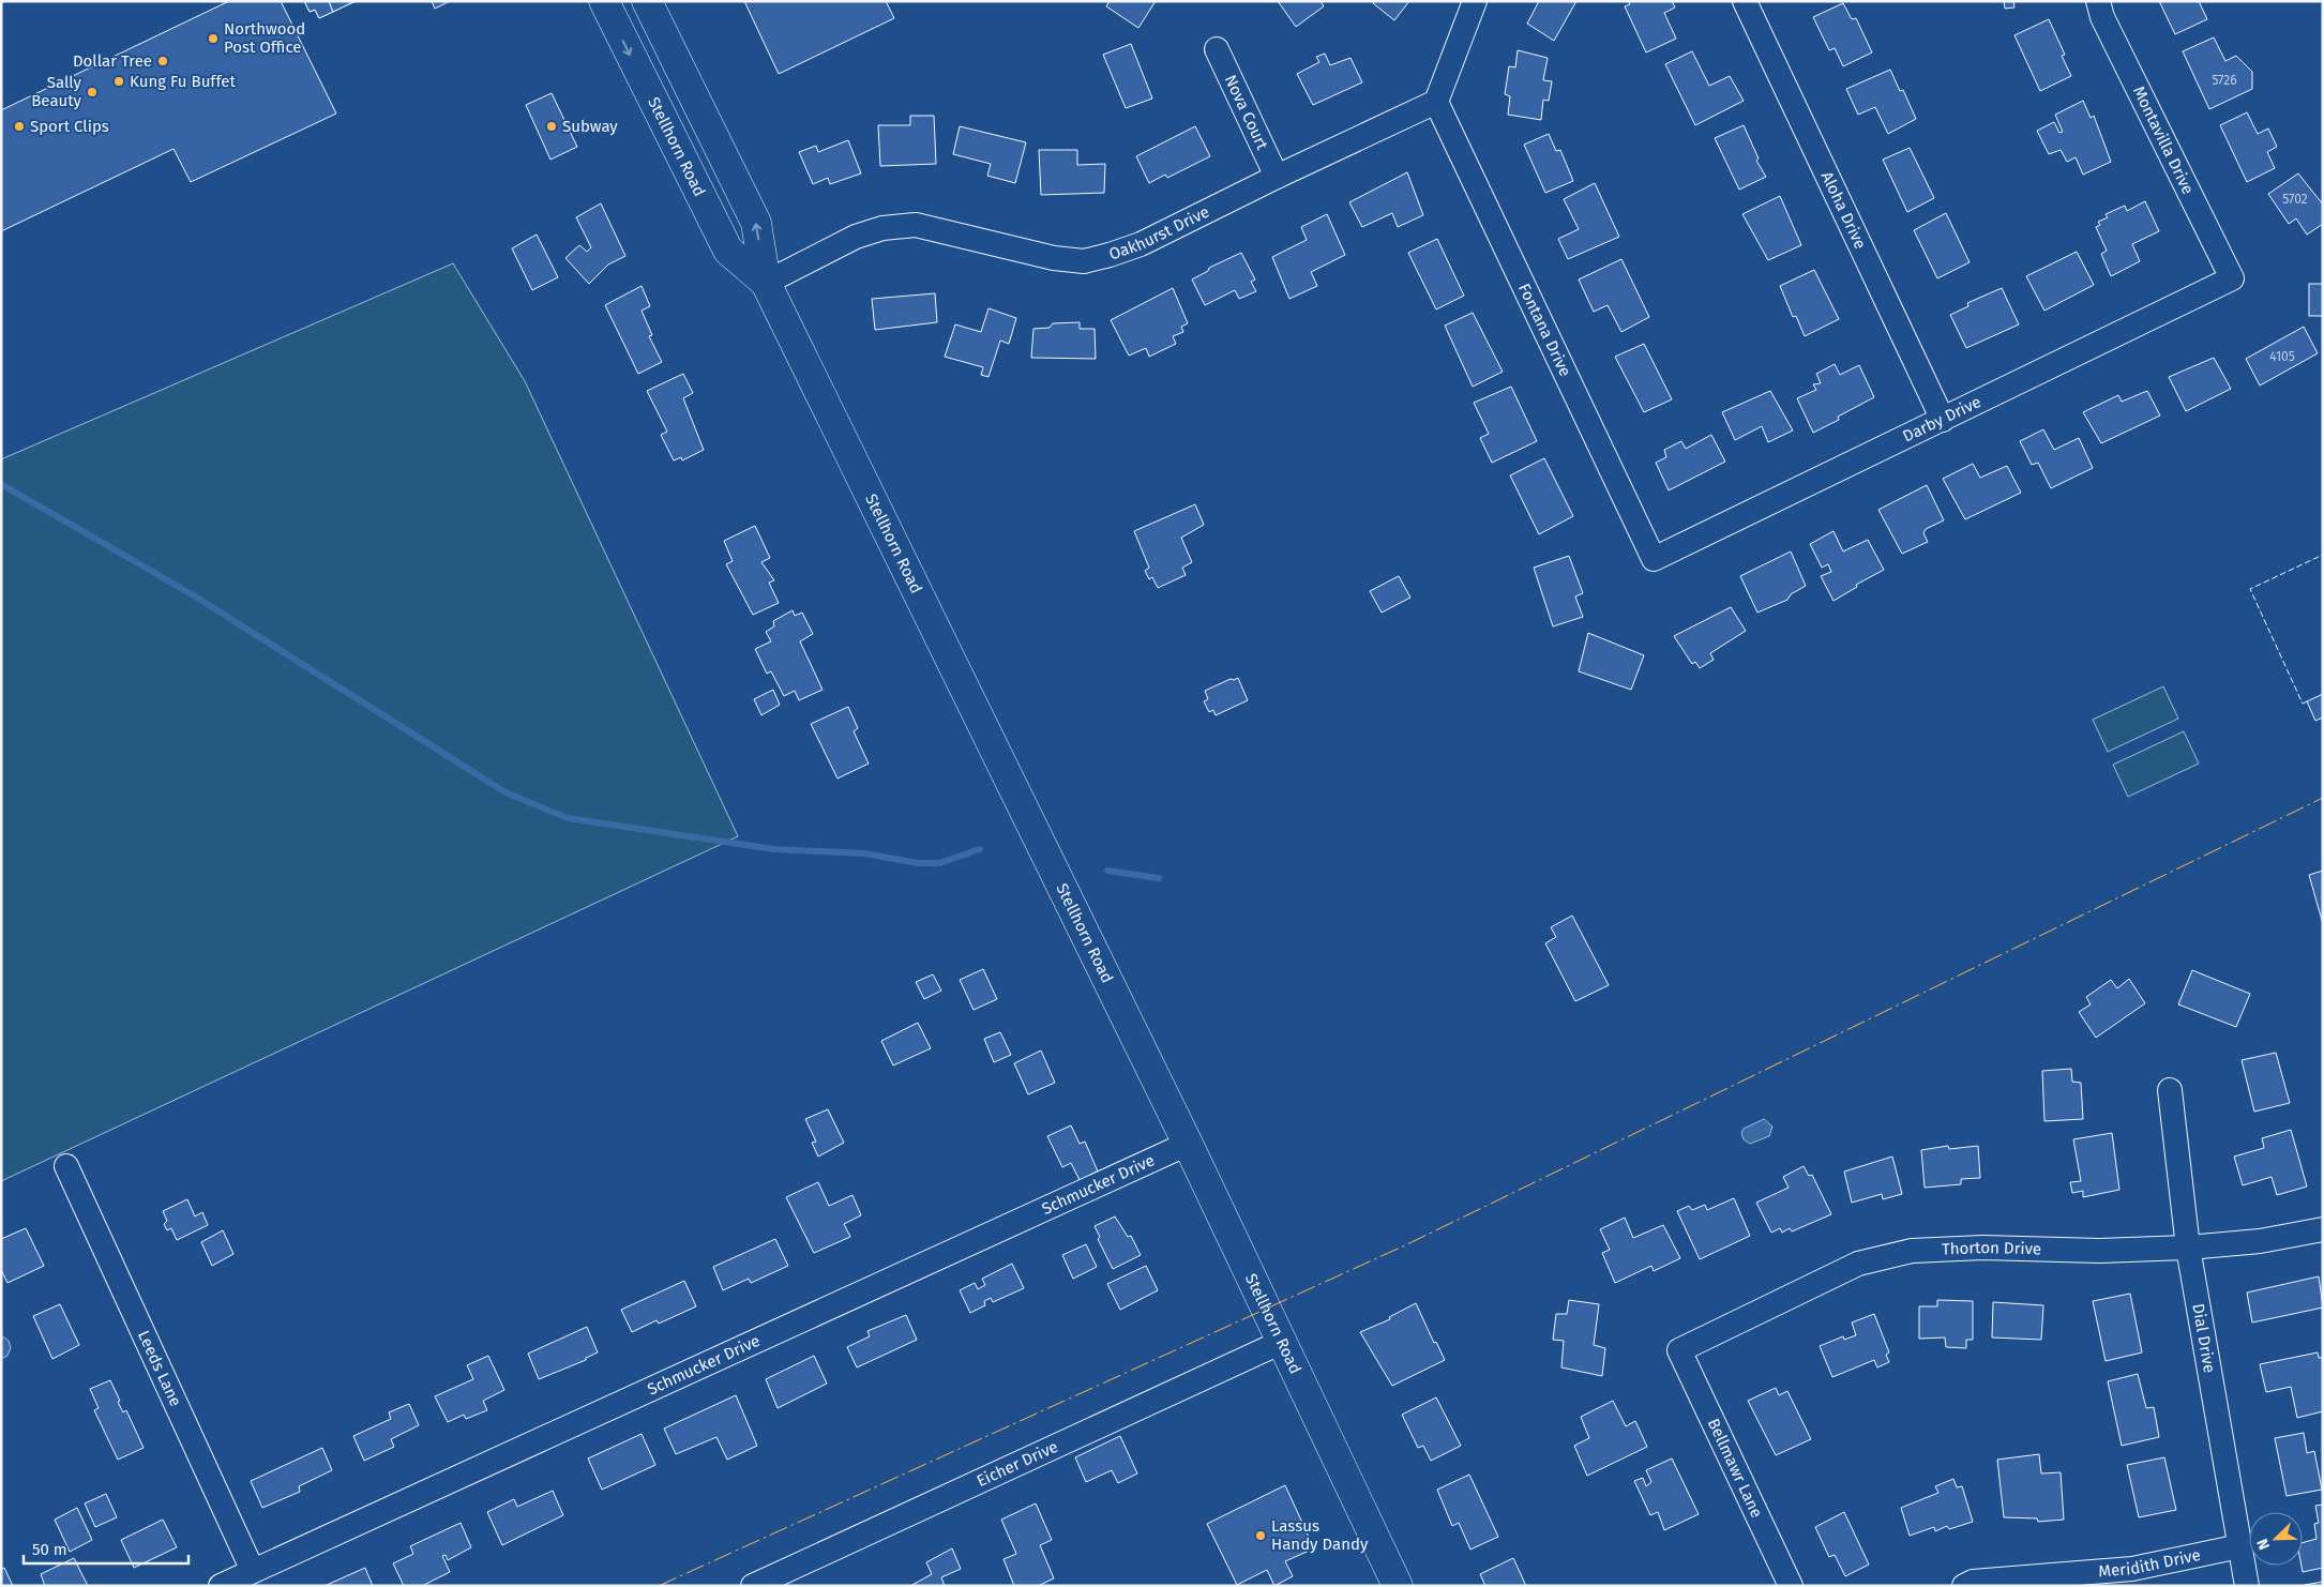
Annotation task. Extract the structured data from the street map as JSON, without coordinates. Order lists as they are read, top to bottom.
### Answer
{
  "streets": {
    "main road": ["Stellhorn Road"],
    "street": [
      "Nova Court",
      "Montavilla Drive",
      "Aloha Drive",
      "Oakhurst Drive",
      "Fontana Drive",
      "Darby Drive",
      "Schmucker Drive",
      "Thorton Drive",
      "Dial Drive",
      "Leeds Lane",
      "Eicher Drive",
      "Bellmawr Lane",
      "Meridith Drive"
    ]
  },
  "crossings": [
    ["Nova Court", "Oakhurst Drive"],
    ["Montavilla Drive", "Darby Drive"],
    ["Stellhorn Road", "Oakhurst Drive"],
    ["Stellhorn Road", "Schmucker Drive"],
    ["Stellhorn Road", "Eicher Drive"],
    ["Aloha Drive", "Darby Drive"],
    ["Oakhurst Drive", "Fontana Drive"],
    ["Fontana Drive", "Darby Drive"],
    ["Schmucker Drive", "Leeds Lane"],
    ["Thorton Drive", "Dial Drive"],
    ["Thorton Drive", "Bellmawr Lane"],
    ["Dial Drive", "Meridith Drive"]
  ],
  "places": [
    "Northwood Post Office",
    "Dollar Tree",
    "Kung Fu Buffet",
    "Sally Beauty",
    "Sport Clips",
    "Subway",
    "Lassus Handy Dandy"
  ],
  "house_numbers": ["5726", "5702", "4105"],
  "scale_bar": "50 m",
  "north": "bottom left"
}
